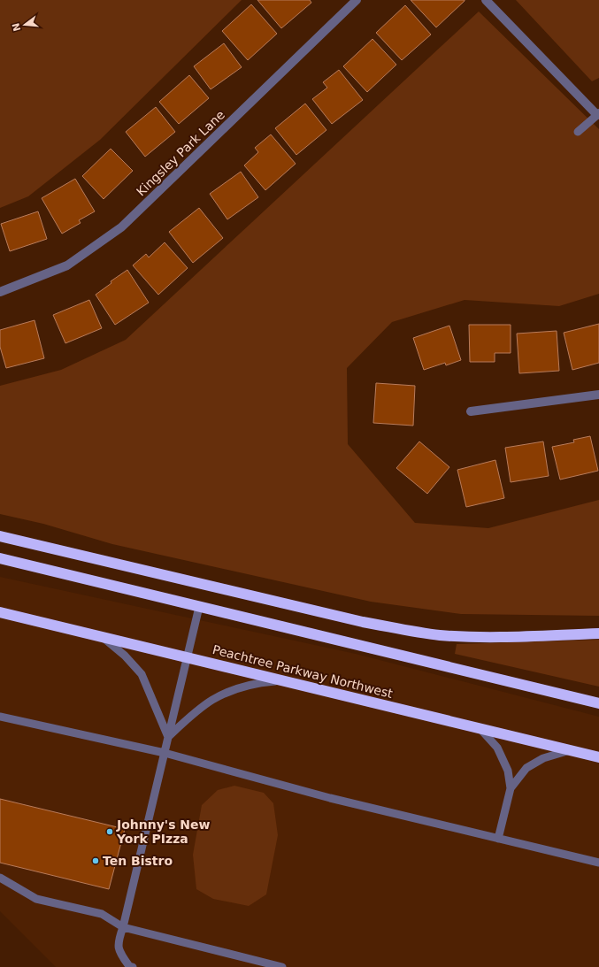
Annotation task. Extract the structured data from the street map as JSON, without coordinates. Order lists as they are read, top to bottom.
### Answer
{
  "streets": {
    "highway": ["Peachtree Parkway Northwest"],
    "street": ["Kingsley Park Lane"]
  },
  "places": ["Johnny's New York PIzza", "Ten Bistro"],
  "north": "left"
}
